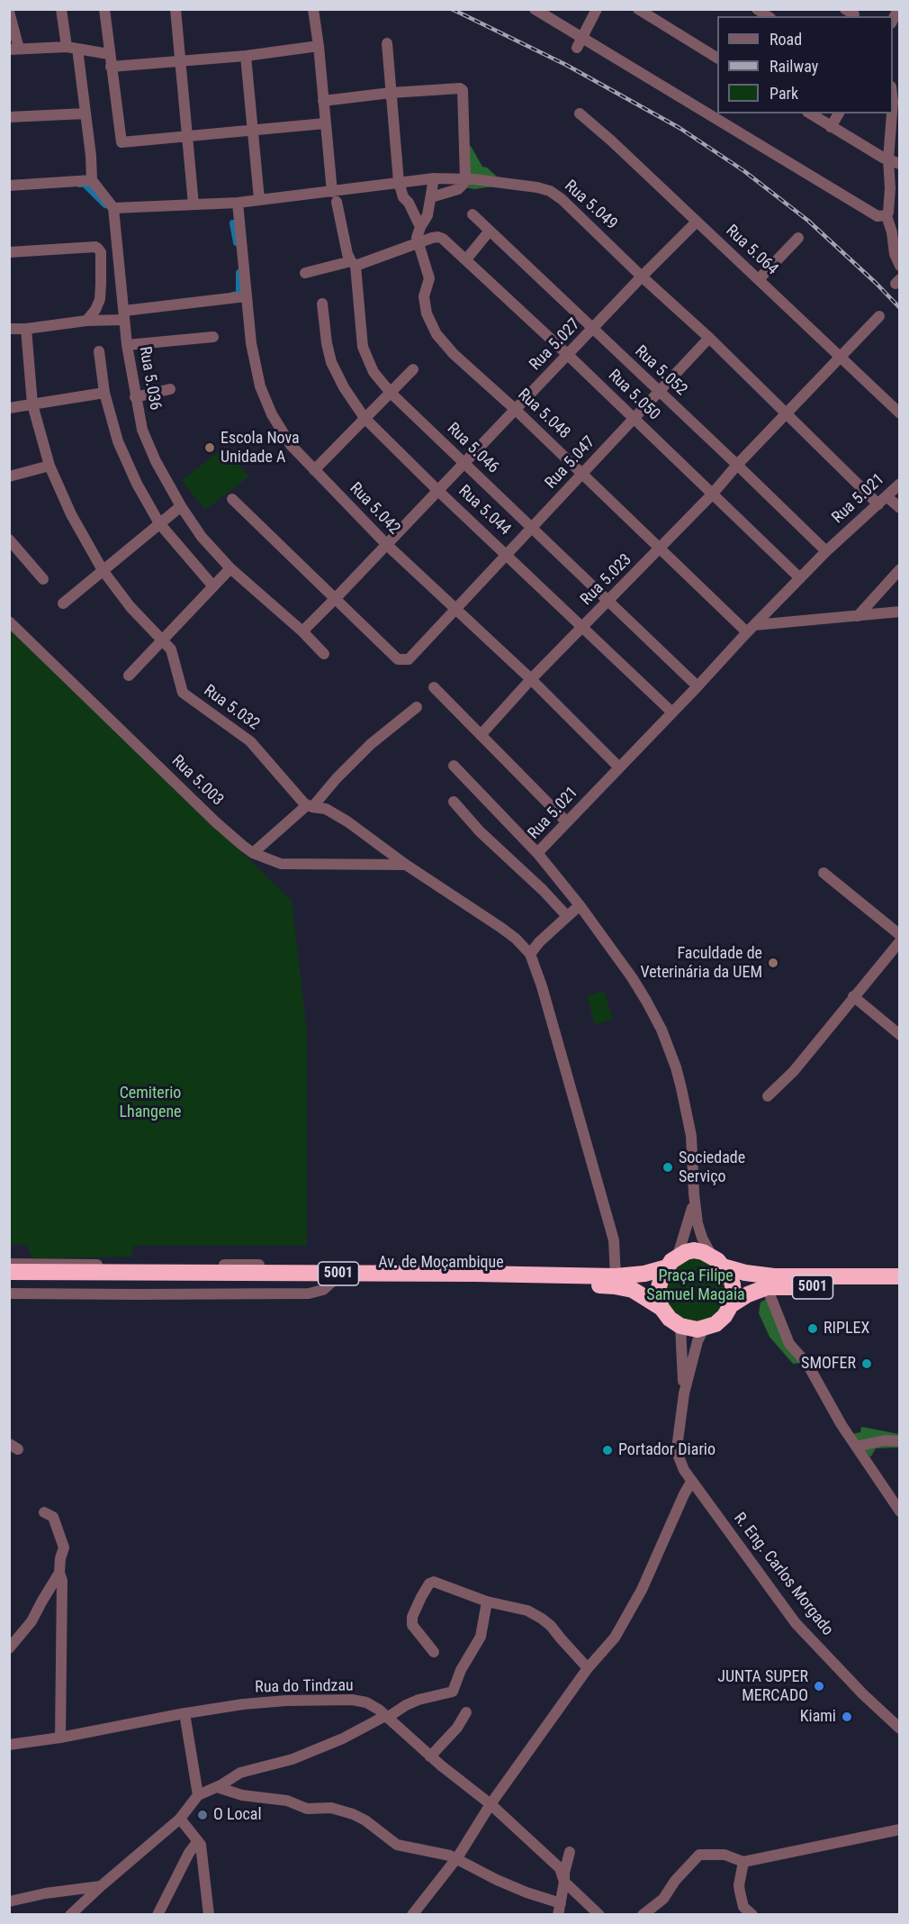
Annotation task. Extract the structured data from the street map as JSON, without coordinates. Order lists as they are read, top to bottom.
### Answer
{
  "streets": {
    "highway": ["Av. de Moçambique", "5001"],
    "street": [
      "Rua 5.049",
      "Rua 5.064",
      "Rua 5.027",
      "Rua 5.052",
      "Rua 5.036",
      "Rua 5.050",
      "Rua 5.048",
      "Rua 5.046",
      "Rua 5.047",
      "Rua 5.021",
      "Rua 5.042",
      "Rua 5.044",
      "Rua 5.023",
      "Rua 5.032",
      "Rua 5.003",
      "R. Eng. Carlos Morgado",
      "Rua do Tindzau"
    ]
  },
  "crossings": [
    ["Rua 5.049", "Rua 5.027"],
    ["Rua 5.049", "Rua 5.036"],
    ["Rua 5.049", "Rua 5.048"],
    ["Rua 5.049", "Rua 5.046"],
    ["Rua 5.049", "Rua 5.047"],
    ["Rua 5.049", "Rua 5.021"],
    ["Rua 5.049", "Rua 5.042"],
    ["Rua 5.049", "Rua 5.023"],
    ["Rua 5.064", "Rua 5.027"],
    ["Rua 5.064", "Rua 5.023"],
    ["Rua 5.027", "Rua 5.052"],
    ["Rua 5.027", "Rua 5.036"],
    ["Rua 5.027", "Rua 5.050"],
    ["Rua 5.027", "Rua 5.048"],
    ["Rua 5.027", "Rua 5.046"],
    ["Rua 5.027", "Rua 5.047"],
    ["Rua 5.027", "Rua 5.042"],
    ["Rua 5.027", "Rua 5.044"],
    ["Rua 5.052", "Rua 5.047"],
    ["Rua 5.052", "Rua 5.021"],
    ["Rua 5.052", "Rua 5.023"],
    ["Rua 5.050", "Rua 5.048"],
    ["Rua 5.050", "Rua 5.047"],
    ["Rua 5.050", "Rua 5.021"],
    ["Rua 5.050", "Rua 5.023"],
    ["Rua 5.048", "Rua 5.047"],
    ["Rua 5.048", "Rua 5.021"],
    ["Rua 5.048", "Rua 5.023"],
    ["Rua 5.046", "Rua 5.047"],
    ["Rua 5.046", "Rua 5.021"],
    ["Rua 5.046", "Rua 5.023"],
    ["Rua 5.047", "Rua 5.042"],
    ["Rua 5.047", "Rua 5.044"],
    ["Rua 5.021", "Rua 5.042"],
    ["Rua 5.021", "Rua 5.044"],
    ["Rua 5.042", "Rua 5.023"],
    ["Rua 5.044", "Rua 5.023"],
    ["Rua 5.032", "Rua 5.003"],
    ["Av. de Moçambique", "5001"]
  ],
  "parks": ["Cemiterio Lhangene", "Praça Filipe Samuel Magaia"],
  "places": [
    "Escola Nova Unidade A",
    "Faculdade de Veterinária da UEM",
    "Sociedade Serviço",
    "RIPLEX",
    "SMOFER",
    "Portador Diario",
    "JUNTA SUPER MERCADO",
    "Kiami",
    "O Local"
  ],
  "legend": ["Road", "Railway", "Park"]
}
